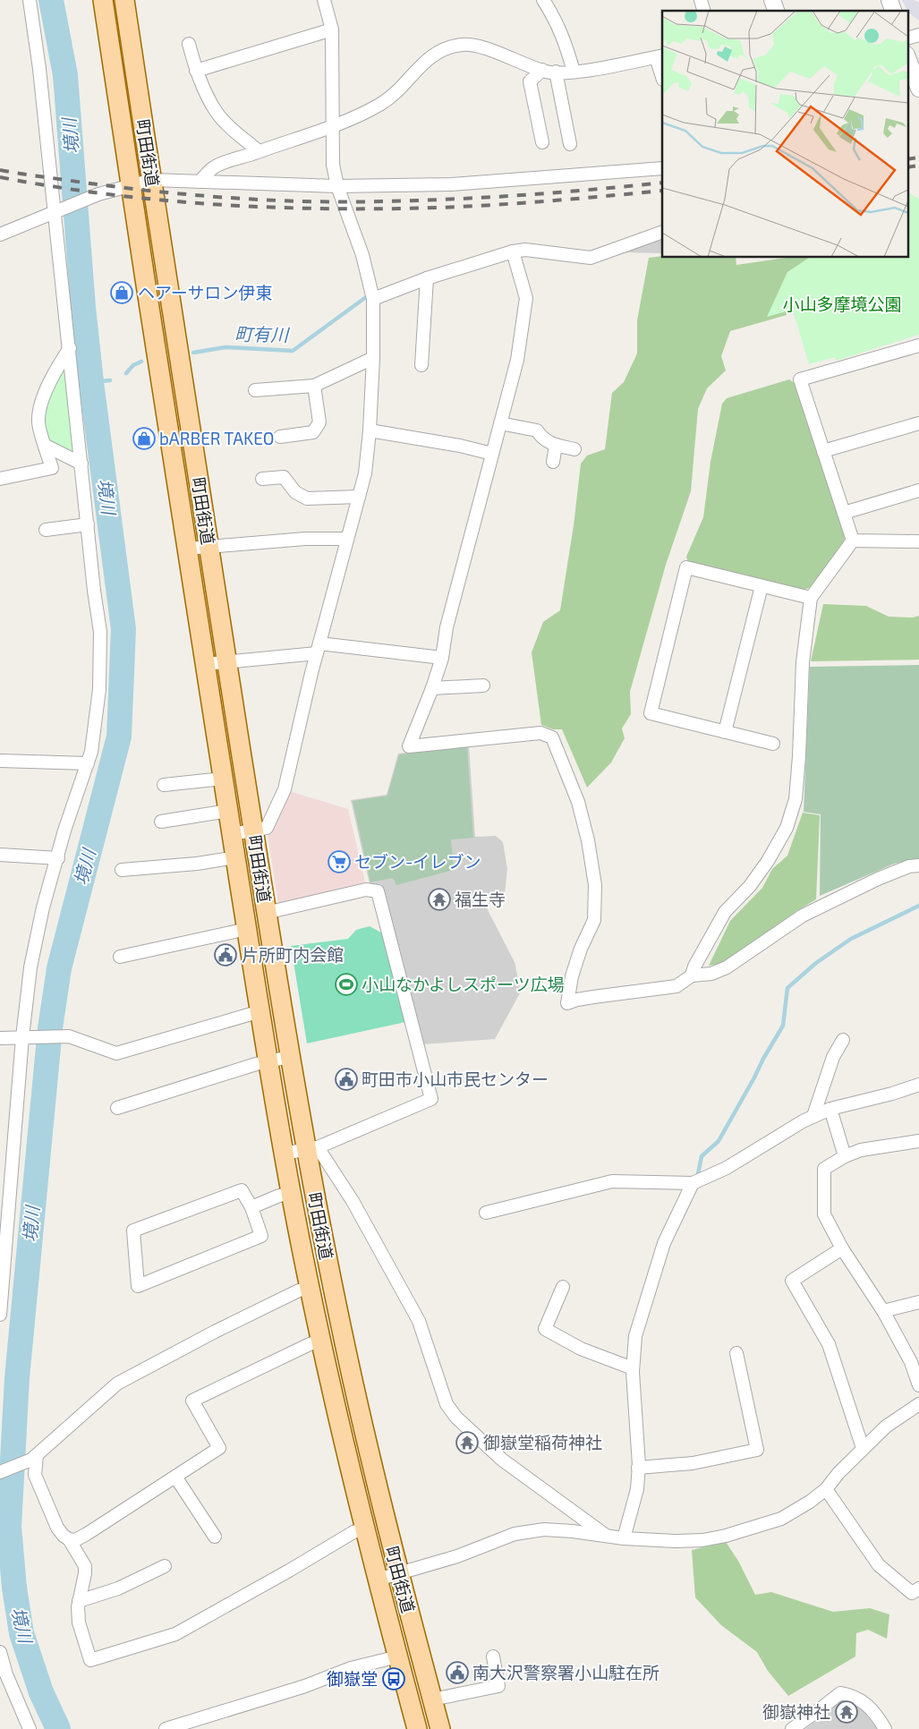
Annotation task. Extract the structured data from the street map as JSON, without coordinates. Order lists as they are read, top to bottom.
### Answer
{
  "streets": {
    "main road": ["町田街道"]
  },
  "water": ["境川", "町有川"],
  "parks": ["小山多摩境公園"],
  "places": {
    "shop": ["ヘアーサロン伊東", "bARBER TAKEO"],
    "supermarket": ["セブン-イレブン"],
    "temple": ["福生寺", "御嶽堂稲荷神社", "御嶽神社"],
    "public building": ["片所町内会館", "町田市小山市民センター", "南大沢警察署小山駐在所"],
    "sports": ["小山なかよしスポーツ広場"],
    "bus stop": ["御嶽堂"]
  }
}
